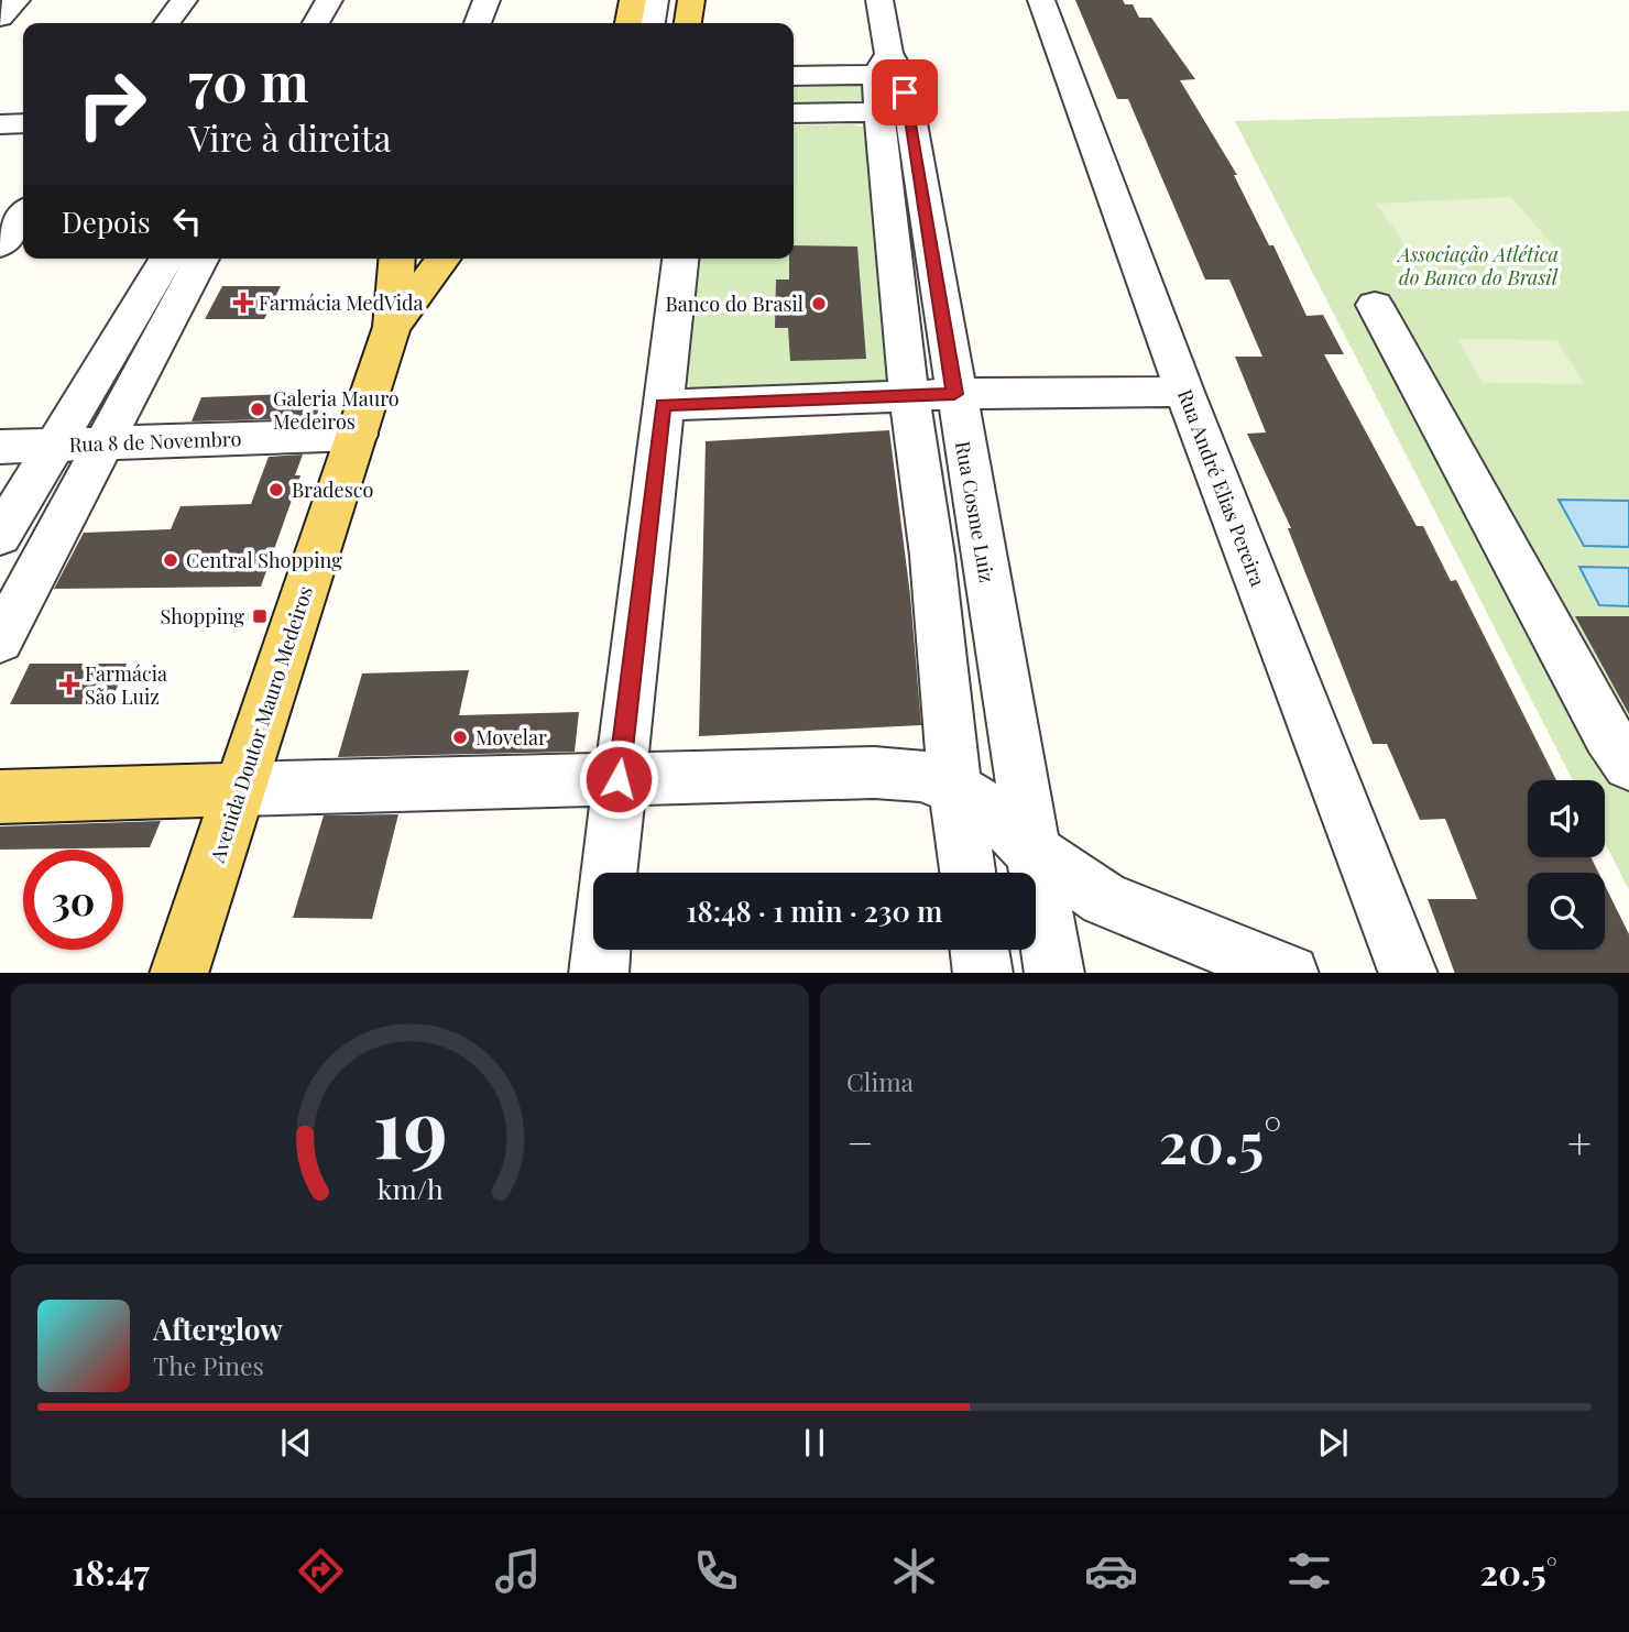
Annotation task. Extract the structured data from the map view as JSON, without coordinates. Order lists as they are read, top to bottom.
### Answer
{
  "streets": {
    "main road": ["Avenida Doutor Mauro Medeiros"],
    "street": ["Rua 8 de Novembro", "Rua André Elias Pereira", "Rua Cosme Luiz"]
  },
  "crossings": [
    ["Rua 8 de Novembro", "Avenida Doutor Mauro Medeiros"]
  ],
  "parks": ["Associação Atlética do Banco do Brasil"],
  "places": {
    "health": ["Farmácia MedVida", "Farmácia São Luiz"],
    "other": [
      "Banco do Brasil",
      "Galeria Mauro Medeiros",
      "Bradesco",
      "Central Shopping",
      "Movelar"
    ],
    "transit": ["Shopping"]
  },
  "page": {
    "turn": ["70 m", "Vire à direita"],
    "then": "Depois",
    "limit": "30",
    "trip": "18:48 · 1 min · 230 m",
    "tile": "Clima",
    "heat": ["−", "20.5°", "+"],
    "song": ["Afterglow", "The Pines"],
    "tabs": ["18:47", "20.5°"],
    "gauge": ["19", "km/h"]
  }
}
